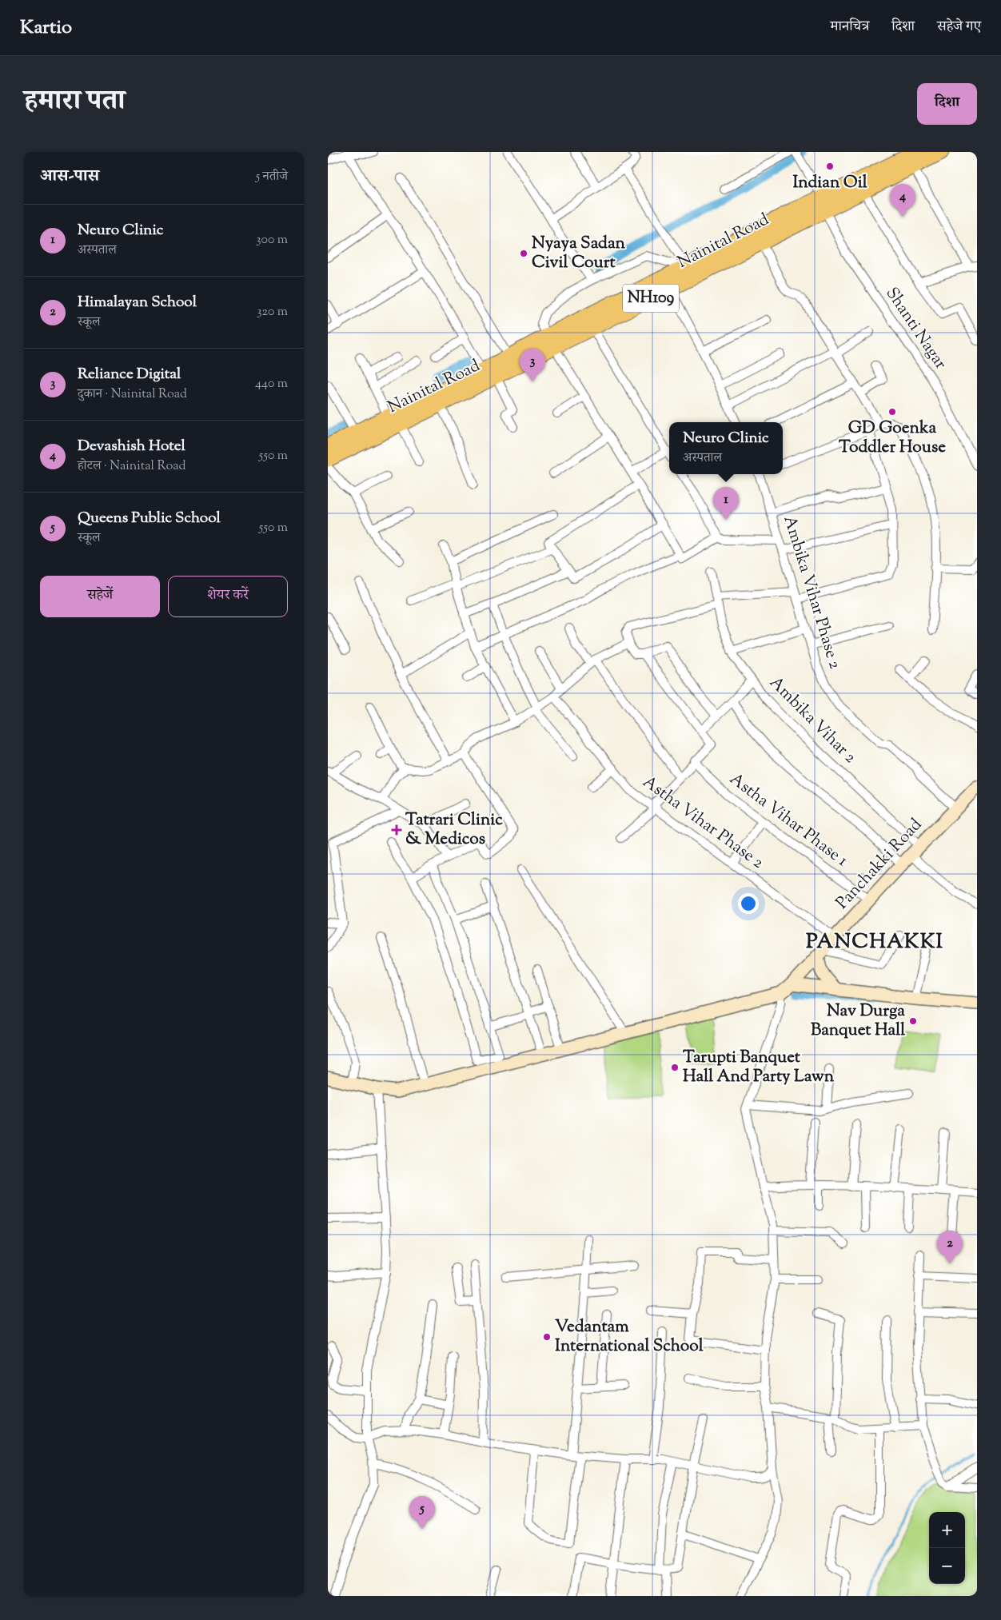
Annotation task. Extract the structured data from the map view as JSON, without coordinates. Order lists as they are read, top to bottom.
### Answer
{
  "streets": {
    "highway": ["Nainital Road", "NH109"],
    "main road": ["Panchakki Road"],
    "street": [
      "Shanti Nagar",
      "Ambika Vihar Phase 2",
      "Ambika Vihar 2",
      "Astha Vihar Phase 1",
      "Astha Vihar Phase 2"
    ]
  },
  "crossings": [
    ["Nainital Road", "Shanti Nagar"],
    ["Ambika Vihar Phase 2", "Panchakki Road"],
    ["Ambika Vihar 2", "Panchakki Road"],
    ["Astha Vihar Phase 1", "Panchakki Road"],
    ["Astha Vihar Phase 2", "Panchakki Road"]
  ],
  "districts": ["PANCHAKKI"],
  "places": {
    "other": [
      "Indian Oil",
      "Nyaya Sadan Civil Court",
      "GD Goenka Toddler House",
      "Nav Durga Banquet Hall",
      "Tarupti Banquet Hall And Party Lawn",
      "Vedantam International School"
    ],
    "health": ["Tatrari Clinic & Medicos"]
  },
  "page": {
    "header": "Kartio",
    "nav": ["मानचित्र", "दिशा", "सहेजे गए"],
    "title": "हमारा पता",
    "buttons": [
      "दिशा",
      ["सहेजें", "शेयर करें"]
    ],
    "heading": ["आस-पास", "5 नतीजे"],
    "pins": [
      "4",
      "3",
      "1",
      "2",
      "5"
    ],
    "list": [
      {
        "mark": "1",
        "name": "Neuro Clinic",
        "note": "अस्पताल",
        "value": "300 m"
      },
      {
        "mark": "2",
        "name": "Himalayan School",
        "note": "स्कूल",
        "value": "320 m"
      },
      {
        "mark": "3",
        "name": "Reliance Digital",
        "note": "दुकान · Nainital Road",
        "value": "440 m"
      },
      {
        "mark": "4",
        "name": "Devashish Hotel",
        "note": "होटल · Nainital Road",
        "value": "550 m"
      },
      {
        "mark": "5",
        "name": "Queens Public School",
        "note": "स्कूल",
        "value": "550 m"
      }
    ],
    "popup": ["Neuro Clinic", "अस्पताल"],
    "map_buttons": ["+", "−"]
  }
}
